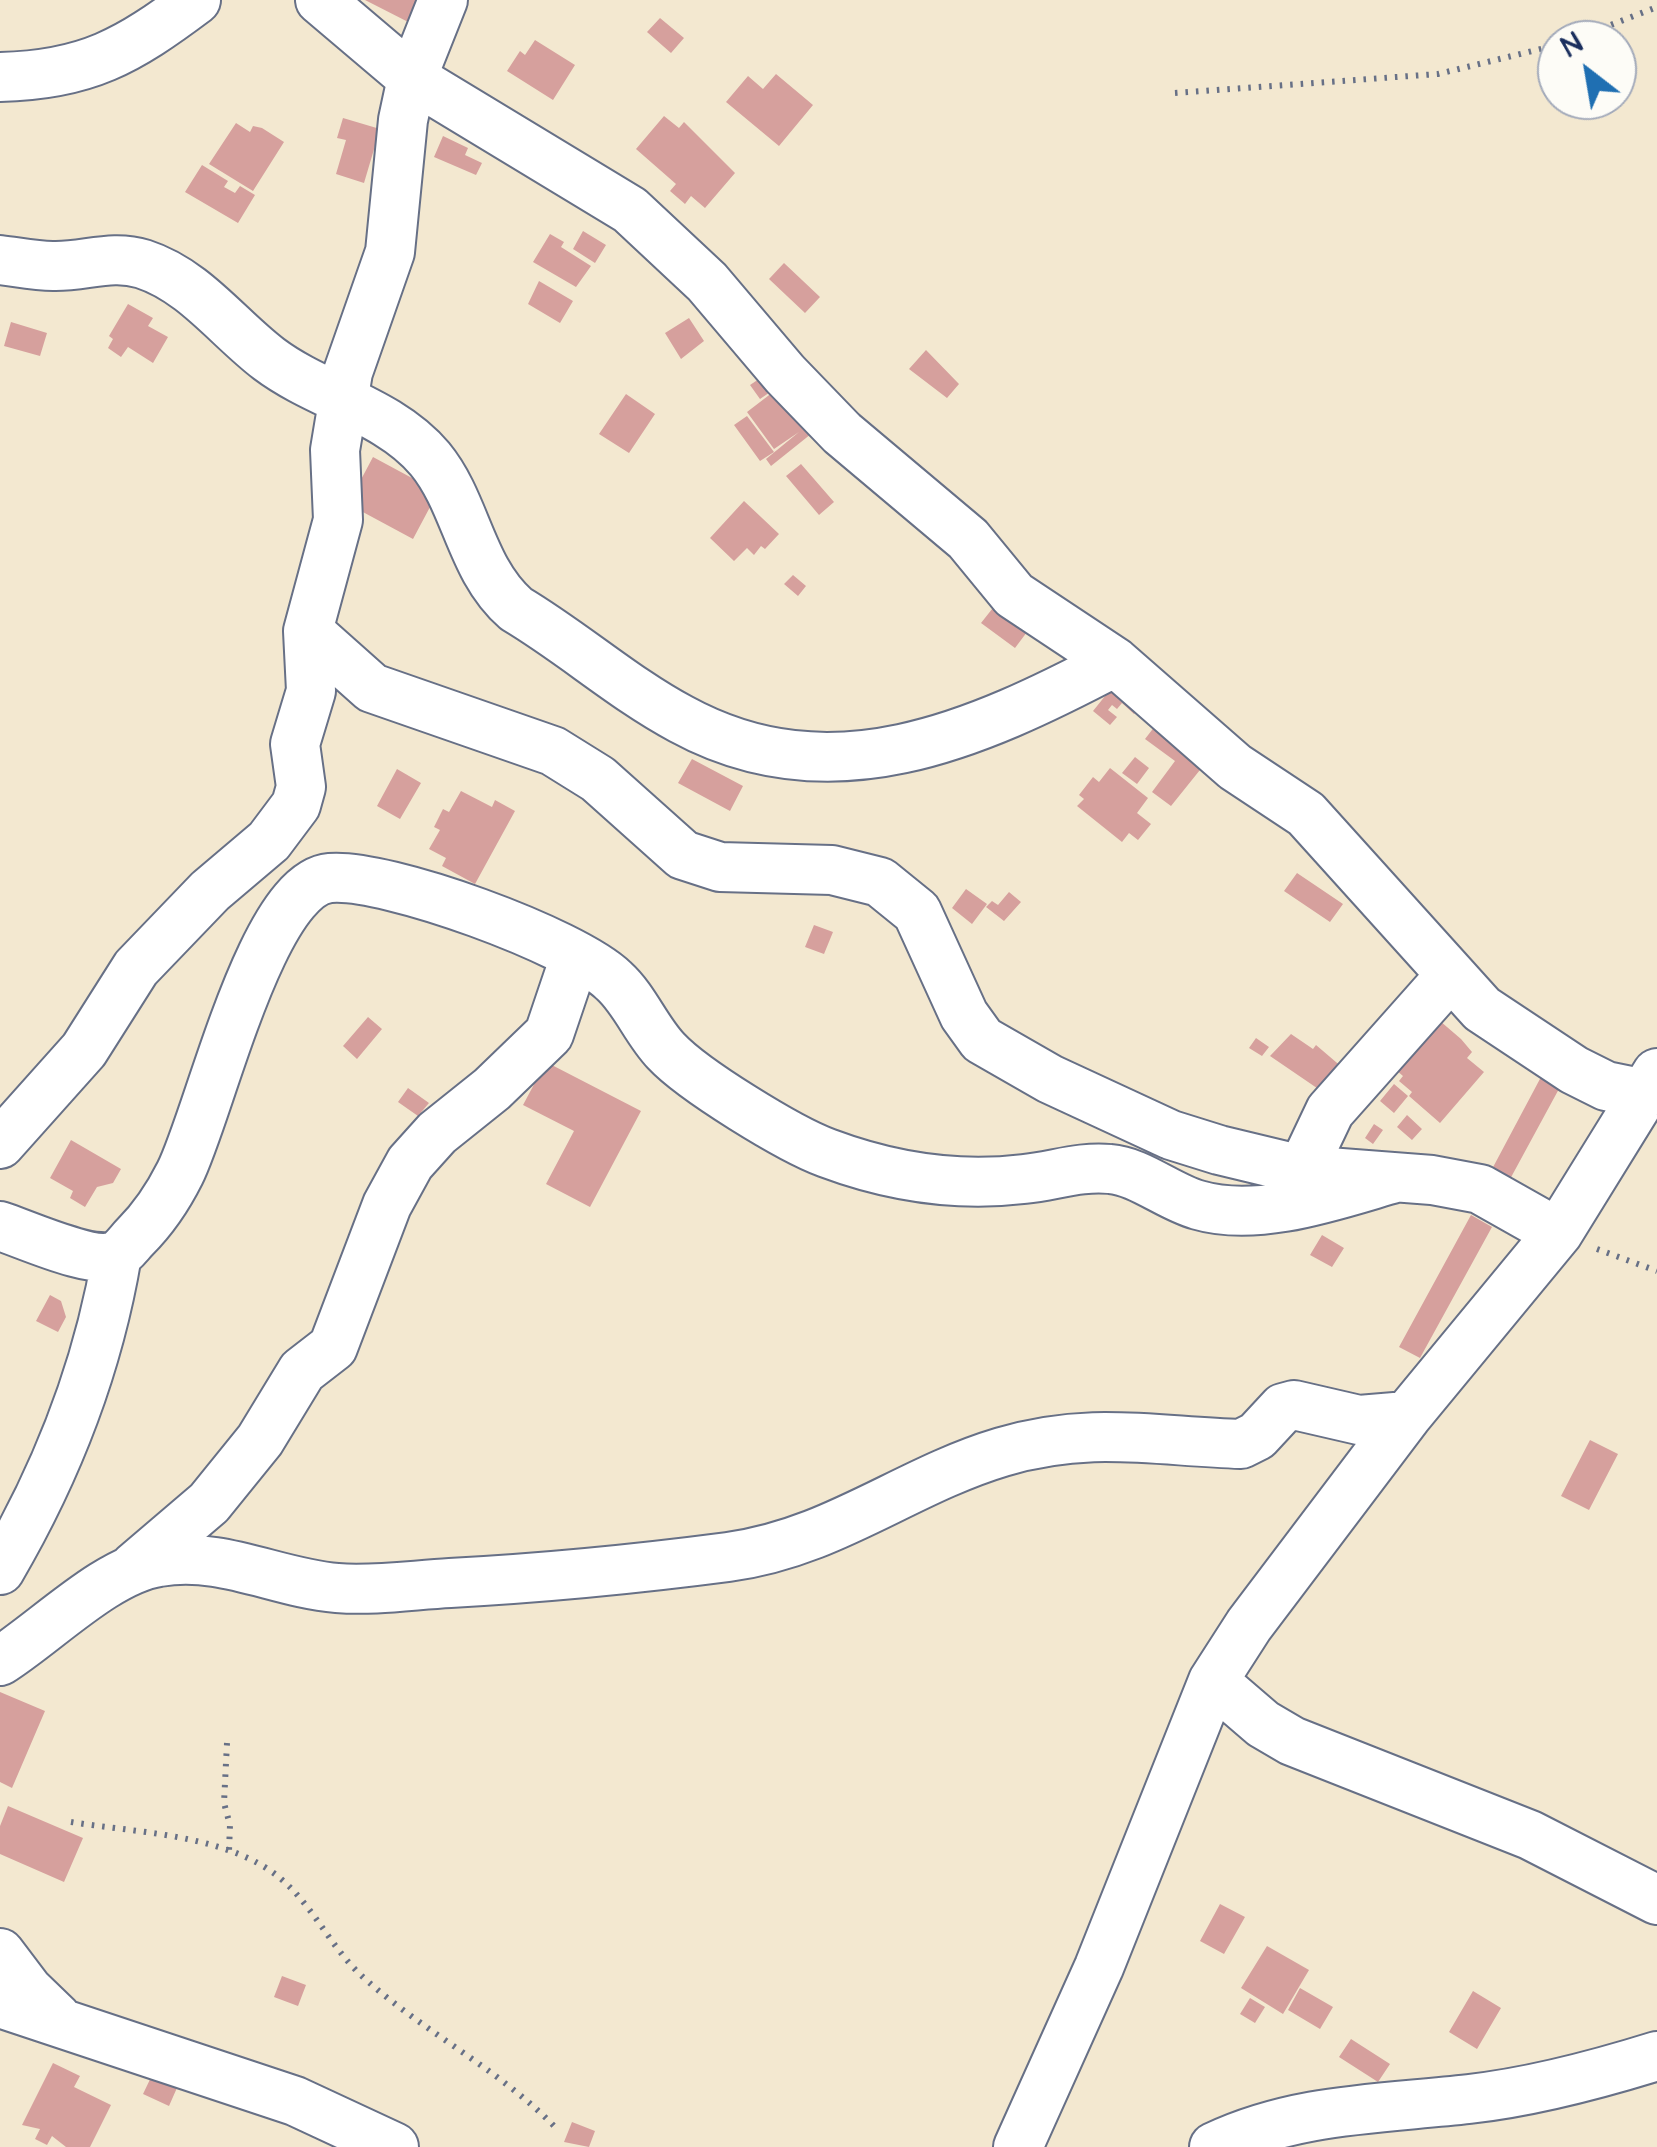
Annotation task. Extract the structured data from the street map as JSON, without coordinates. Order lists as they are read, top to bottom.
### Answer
{
  "north": "top left"
}
